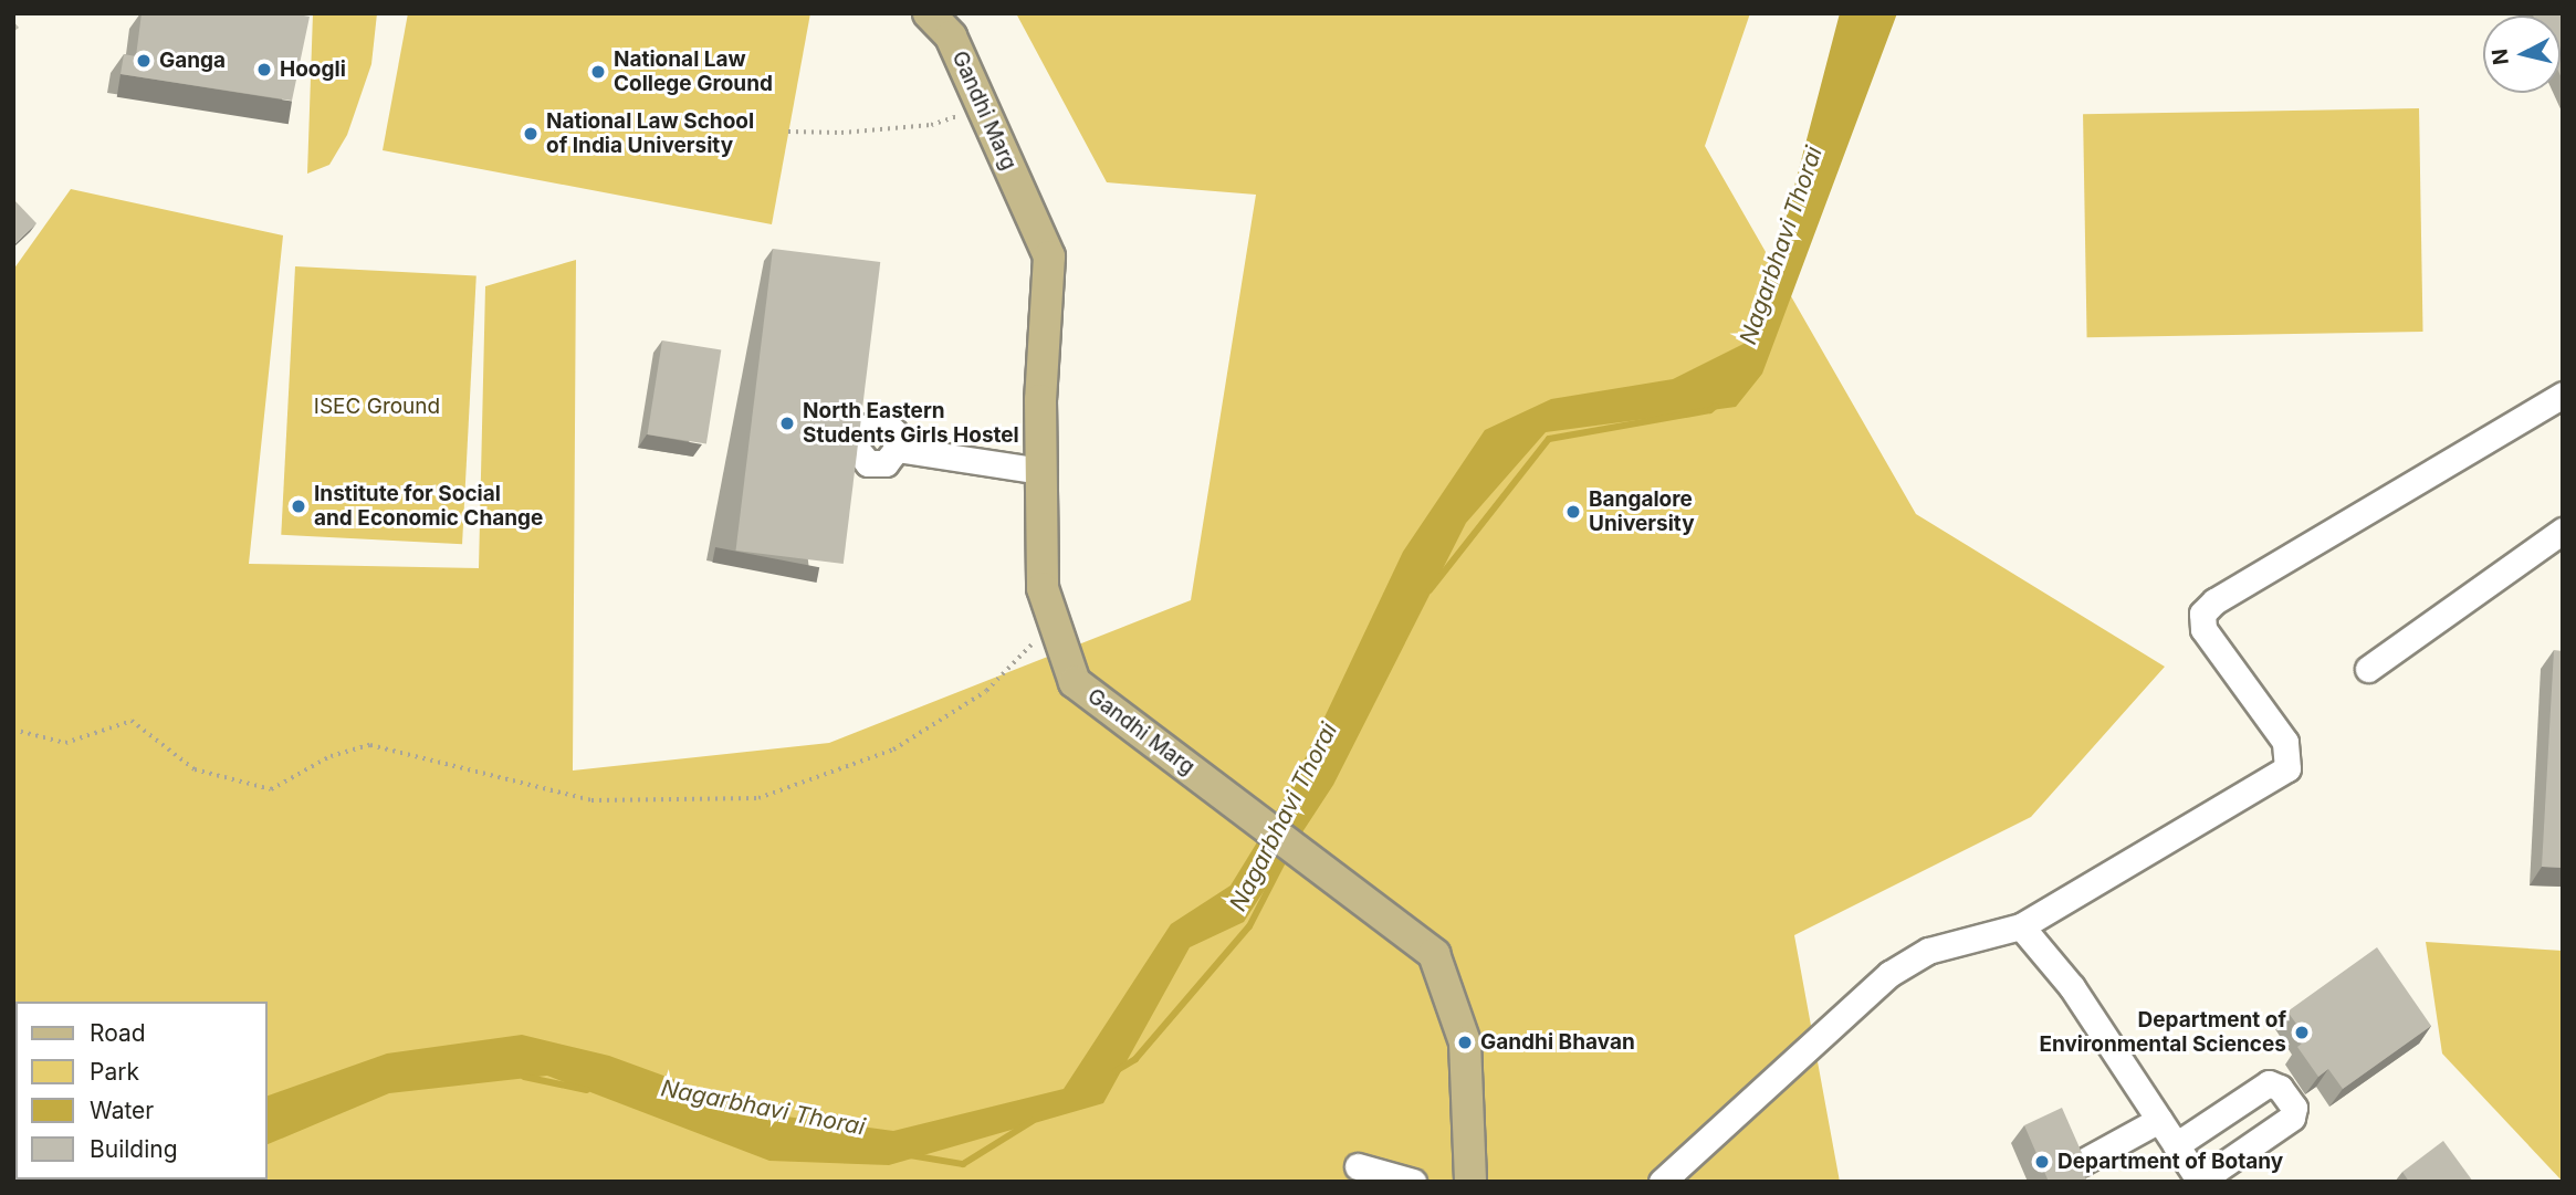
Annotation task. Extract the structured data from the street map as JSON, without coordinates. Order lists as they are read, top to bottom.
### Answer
{
  "streets": {
    "main road": ["Gandhi Marg"]
  },
  "water": ["Nagarbhavi Thorai"],
  "parks": ["ISEC Ground"],
  "places": [
    "Ganga",
    "Hoogli",
    "National Law College Ground",
    "National Law School of India University",
    "North Eastern Students Girls Hostel",
    "Institute for Social and Economic Change",
    "Bangalore University",
    "Department of Environmental Sciences",
    "Gandhi Bhavan",
    "Department of Botany"
  ],
  "legend": [
    "Road",
    "Park",
    "Water",
    "Building"
  ],
  "north": "left"
}
